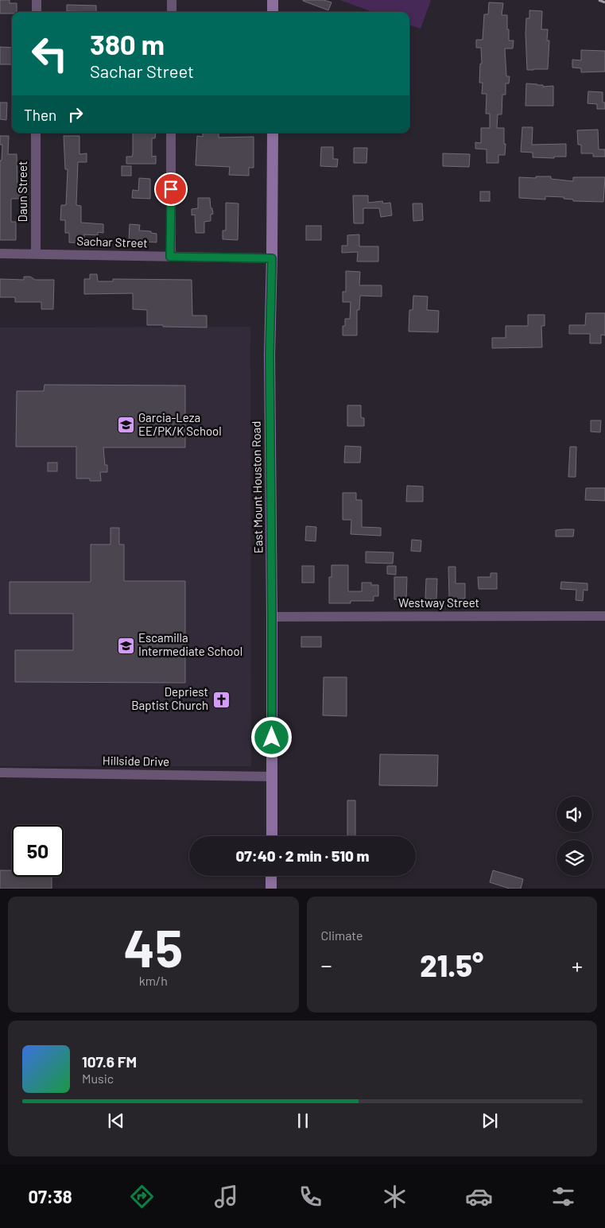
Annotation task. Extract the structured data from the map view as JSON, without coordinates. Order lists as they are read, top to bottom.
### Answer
{
  "streets": {
    "main road": ["East Mount Houston Road"],
    "street": [
      "Daun Street",
      "Sachar Street",
      "Westway Street",
      "Hillside Drive"
    ]
  },
  "crossings": [
    ["Daun Street", "Sachar Street"],
    ["Sachar Street", "East Mount Houston Road"],
    ["East Mount Houston Road", "Westway Street"],
    ["East Mount Houston Road", "Hillside Drive"]
  ],
  "places": {
    "school or university": ["Garcia-Leza EE/PK/K School", "Escamilla Intermediate School"],
    "church": ["Depriest Baptist Church"]
  },
  "page": {
    "turn": ["380 m", "Sachar Street"],
    "then": "Then",
    "limit": "50",
    "trip": "07:40 · 2 min · 510 m",
    "tile": [
      ["45", "km/h"],
      "Climate"
    ],
    "heat": ["−", "21.5°", "+"],
    "song": ["107.6 FM", "Music"],
    "tabs": "07:38"
  }
}
